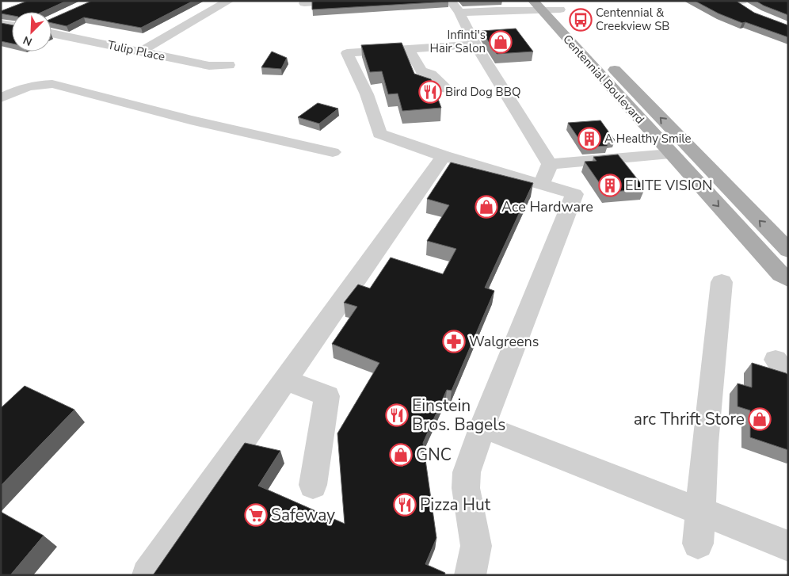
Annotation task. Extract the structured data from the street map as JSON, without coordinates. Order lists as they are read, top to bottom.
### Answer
{
  "streets": {
    "main road": ["Centennial Boulevard"],
    "street": ["Tulip Place"]
  },
  "places": {
    "bus stop": ["Centennial & Creekview SB"],
    "shop": [
      "Infinti's Hair Salon",
      "Ace Hardware",
      "arc Thrift Store",
      "GNC"
    ],
    "restaurant": ["Bird Dog BBQ", "Einstein Bros. Bagels", "Pizza Hut"],
    "building": ["A Healthy Smile", "ELITE VISION"],
    "pharmacy": ["Walgreens"],
    "supermarket": ["Safeway"]
  },
  "north": "bottom left"
}
